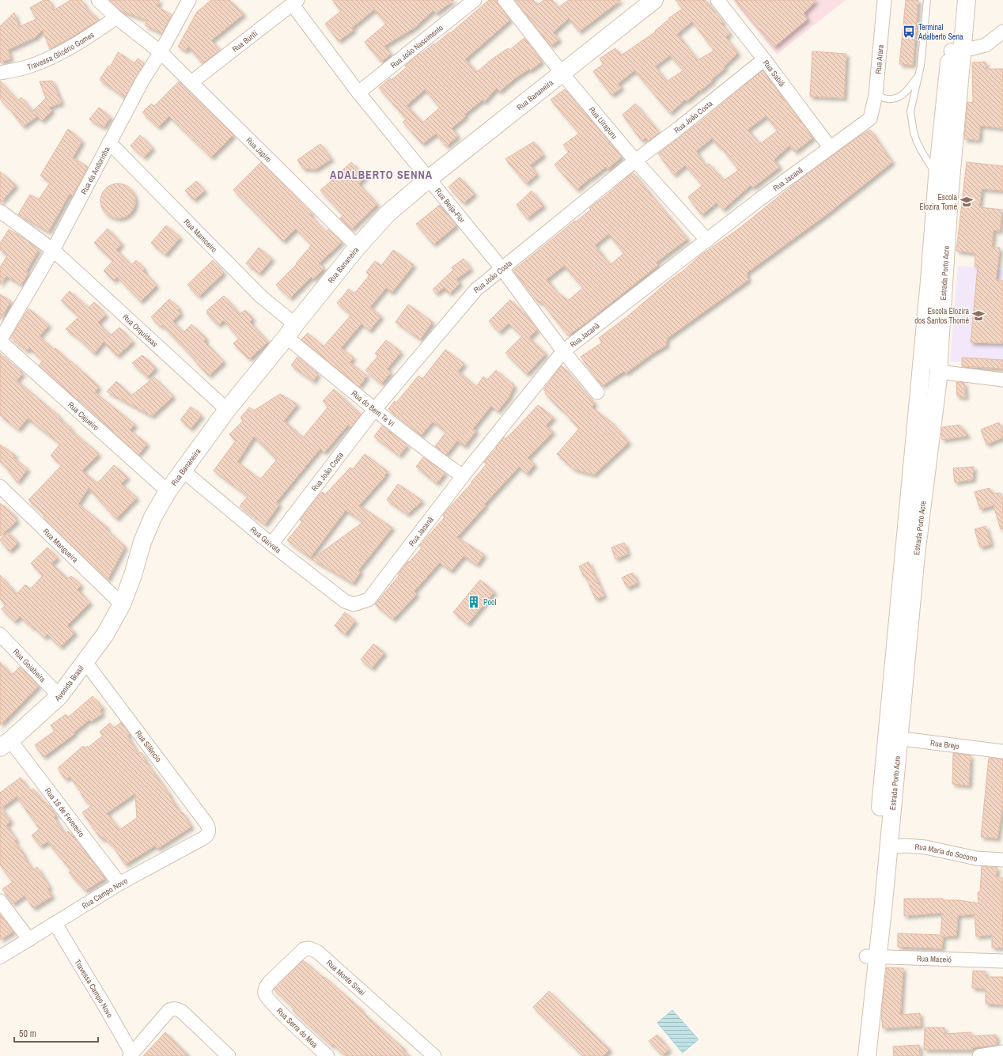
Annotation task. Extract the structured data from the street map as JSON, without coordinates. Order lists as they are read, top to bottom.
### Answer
{
  "streets": {
    "main road": ["Rua Bananeira", "Estrada Porto Acre", "Avenida Brasil"],
    "street": [
      "Rua Buriti",
      "Rua João Nascimento",
      "Travessa Glicério Gomes",
      "Rua Arara",
      "Rua Sabiá",
      "Rua João Costa",
      "Rua Uirapuru",
      "Rua Japim",
      "Rua da Andorinha",
      "Rua Jacanã",
      "Rua Beija-Flor",
      "Rua Mamoeiro",
      "Rua Orquídeas",
      "Rua do Bem Te Vi",
      "Rua Cajueiro",
      "Rua Gaivota",
      "Rua Mangueira",
      "Rua Goiabeira",
      "Rua Brejo",
      "Rua Silêncio",
      "Rua 18 de Fevereiro",
      "Rua Maria do Socorro",
      "Rua Campo Novo",
      "Rua Maceió",
      "Rua Monte Sinai",
      "Travessa Campo Novo",
      "Rua Serra do Moa"
    ]
  },
  "crossings": [
    ["Rua Buriti", "Rua Japim"],
    ["Rua Buriti", "Rua Beija-Flor"],
    ["Rua João Nascimento", "Rua Beija-Flor"],
    ["Travessa Glicério Gomes", "Rua Japim"],
    ["Rua Arara", "Rua Jacanã"],
    ["Rua Sabiá", "Rua João Costa"],
    ["Rua Sabiá", "Rua Jacanã"],
    ["Rua Bananeira", "Rua Uirapuru"],
    ["Rua Bananeira", "Rua Japim"],
    ["Rua Bananeira", "Rua Beija-Flor"],
    ["Rua Bananeira", "Rua Mamoeiro"],
    ["Rua Bananeira", "Rua Orquídeas"],
    ["Rua Bananeira", "Rua do Bem Te Vi"],
    ["Rua Bananeira", "Rua Cajueiro"],
    ["Rua Bananeira", "Rua Gaivota"],
    ["Rua Bananeira", "Rua Mangueira"],
    ["Rua Bananeira", "Avenida Brasil"],
    ["Rua João Costa", "Rua Uirapuru"],
    ["Rua João Costa", "Rua Beija-Flor"],
    ["Rua João Costa", "Rua do Bem Te Vi"],
    ["Rua João Costa", "Rua Gaivota"],
    ["Rua Uirapuru", "Rua Jacanã"],
    ["Rua Japim", "Rua da Andorinha"],
    ["Rua da Andorinha", "Rua Mamoeiro"],
    ["Rua da Andorinha", "Rua Orquídeas"],
    ["Rua da Andorinha", "Rua Cajueiro"],
    ["Rua Jacanã", "Rua Beija-Flor"],
    ["Rua Jacanã", "Rua do Bem Te Vi"],
    ["Rua Jacanã", "Rua Gaivota"],
    ["Rua Mamoeiro", "Rua do Bem Te Vi"],
    ["Estrada Porto Acre", "Rua Brejo"],
    ["Estrada Porto Acre", "Rua Maria do Socorro"],
    ["Estrada Porto Acre", "Rua Maceió"],
    ["Rua Mangueira", "Avenida Brasil"],
    ["Rua Goiabeira", "Avenida Brasil"],
    ["Avenida Brasil", "Rua Silêncio"],
    ["Avenida Brasil", "Rua 18 de Fevereiro"],
    ["Rua Silêncio", "Rua Campo Novo"],
    ["Rua 18 de Fevereiro", "Rua Campo Novo"],
    ["Rua Campo Novo", "Travessa Campo Novo"],
    ["Rua Monte Sinai", "Rua Serra do Moa"]
  ],
  "districts": ["ADALBERTO SENNA"],
  "places": {
    "bus stop": ["Terminal Adalberto Sena"],
    "school or university": ["Escola Elozira Tomé", "Escola Elozira dos Santos Thomé"],
    "building": ["Pool"]
  },
  "scale_bar": "50 m"
}
